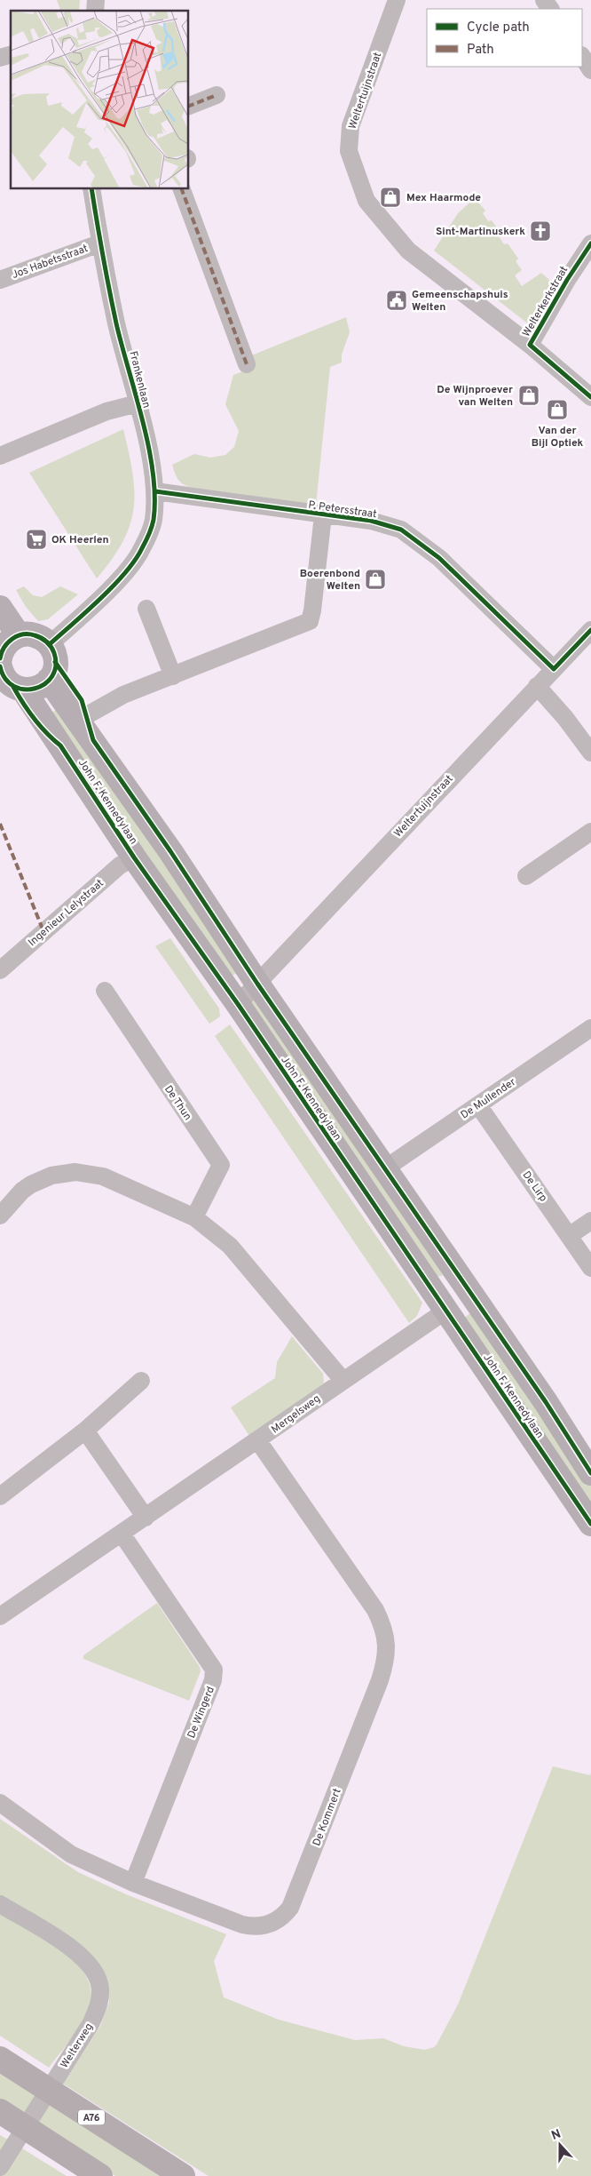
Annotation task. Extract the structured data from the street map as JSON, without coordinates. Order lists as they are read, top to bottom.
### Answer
{
  "streets": {
    "highway": ["A76"],
    "street": [
      "Weltertuijnstraat",
      "Jos Habetsstraat",
      "Welterkerkstraat",
      "Frankenlaan",
      "P. Petersstraat",
      "John F. Kennedylaan",
      "Ingenieur Lelystraat",
      "De Mullender",
      "De Thun",
      "De Lirp",
      "Mergelsweg",
      "De Wingerd",
      "De Kommert",
      "Welterweg"
    ]
  },
  "crossings": [
    ["Weltertuijnstraat", "Welterkerkstraat"],
    ["Weltertuijnstraat", "P. Petersstraat"],
    ["Weltertuijnstraat", "John F. Kennedylaan"],
    ["Jos Habetsstraat", "Frankenlaan"],
    ["Frankenlaan", "P. Petersstraat"],
    ["Frankenlaan", "John F. Kennedylaan"],
    ["John F. Kennedylaan", "Ingenieur Lelystraat"],
    ["John F. Kennedylaan", "De Mullender"],
    ["John F. Kennedylaan", "Mergelsweg"],
    ["De Mullender", "De Lirp"],
    ["Mergelsweg", "De Wingerd"],
    ["Mergelsweg", "De Kommert"],
    ["De Wingerd", "De Kommert"]
  ],
  "places": {
    "shop": [
      "Mex Haarmode",
      "De Wijnproever van Welten",
      "Van der Bijl Optiek",
      "Boerenbond Welten"
    ],
    "church": ["Sint-Martinuskerk"],
    "public building": ["Gemeenschapshuis Welten"],
    "supermarket": ["OK Heerlen"]
  },
  "legend": ["Cycle path", "Path"],
  "north": "top"
}
